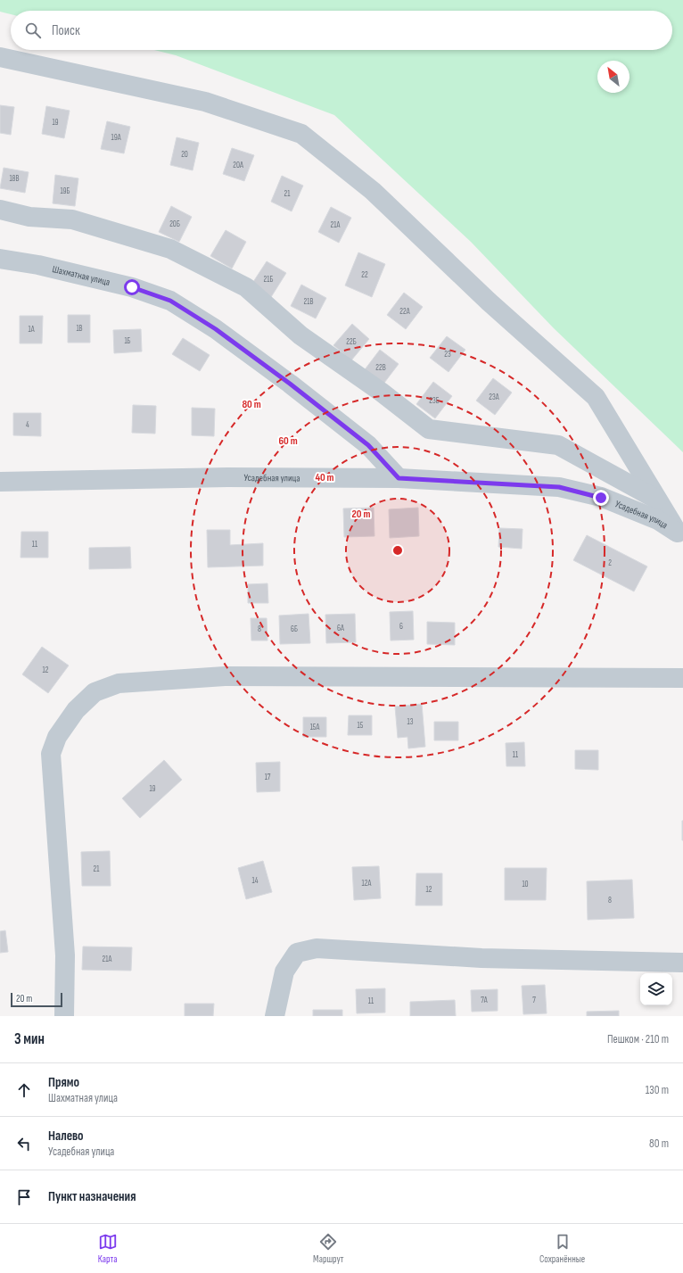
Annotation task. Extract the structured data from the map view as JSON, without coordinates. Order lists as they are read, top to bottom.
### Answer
{
  "streets": {
    "street": ["Шахматная улица", "Усадебная улица"]
  },
  "crossings": [
    ["Шахматная улица", "Усадебная улица"]
  ],
  "house_numbers": [
    "19",
    "19А",
    "20",
    "20А",
    "18В",
    "19Б",
    "21",
    "20Б",
    "21А",
    "22",
    "21Б",
    "21В",
    "22А",
    "1В",
    "1А",
    "1Б",
    "22Б",
    "23",
    "22В",
    "23А",
    "23Б",
    "4",
    "11",
    "2",
    "6",
    "6А",
    "8",
    "6Б",
    "12",
    "13",
    "15",
    "15А",
    "11",
    "17",
    "19",
    "21",
    "14",
    "12А",
    "10",
    "12",
    "8",
    "21А",
    "7А",
    "7",
    "11"
  ],
  "scale_bar": "20 m",
  "north": "top left",
  "page": {
    "search": "Поиск",
    "scale": "20 m",
    "heading": ["3 мин", "Пешком · 210 m"],
    "list": [
      ["Прямо", "Шахматная улица", "130 m"],
      ["Налево", "Усадебная улица", "80 m"],
      "Пункт назначения"
    ],
    "nav": ["Карта", "Маршрут", "Сохранённые"]
  },
  "rings": [
    "80 m",
    "60 m",
    "40 m",
    "20 m"
  ]
}
